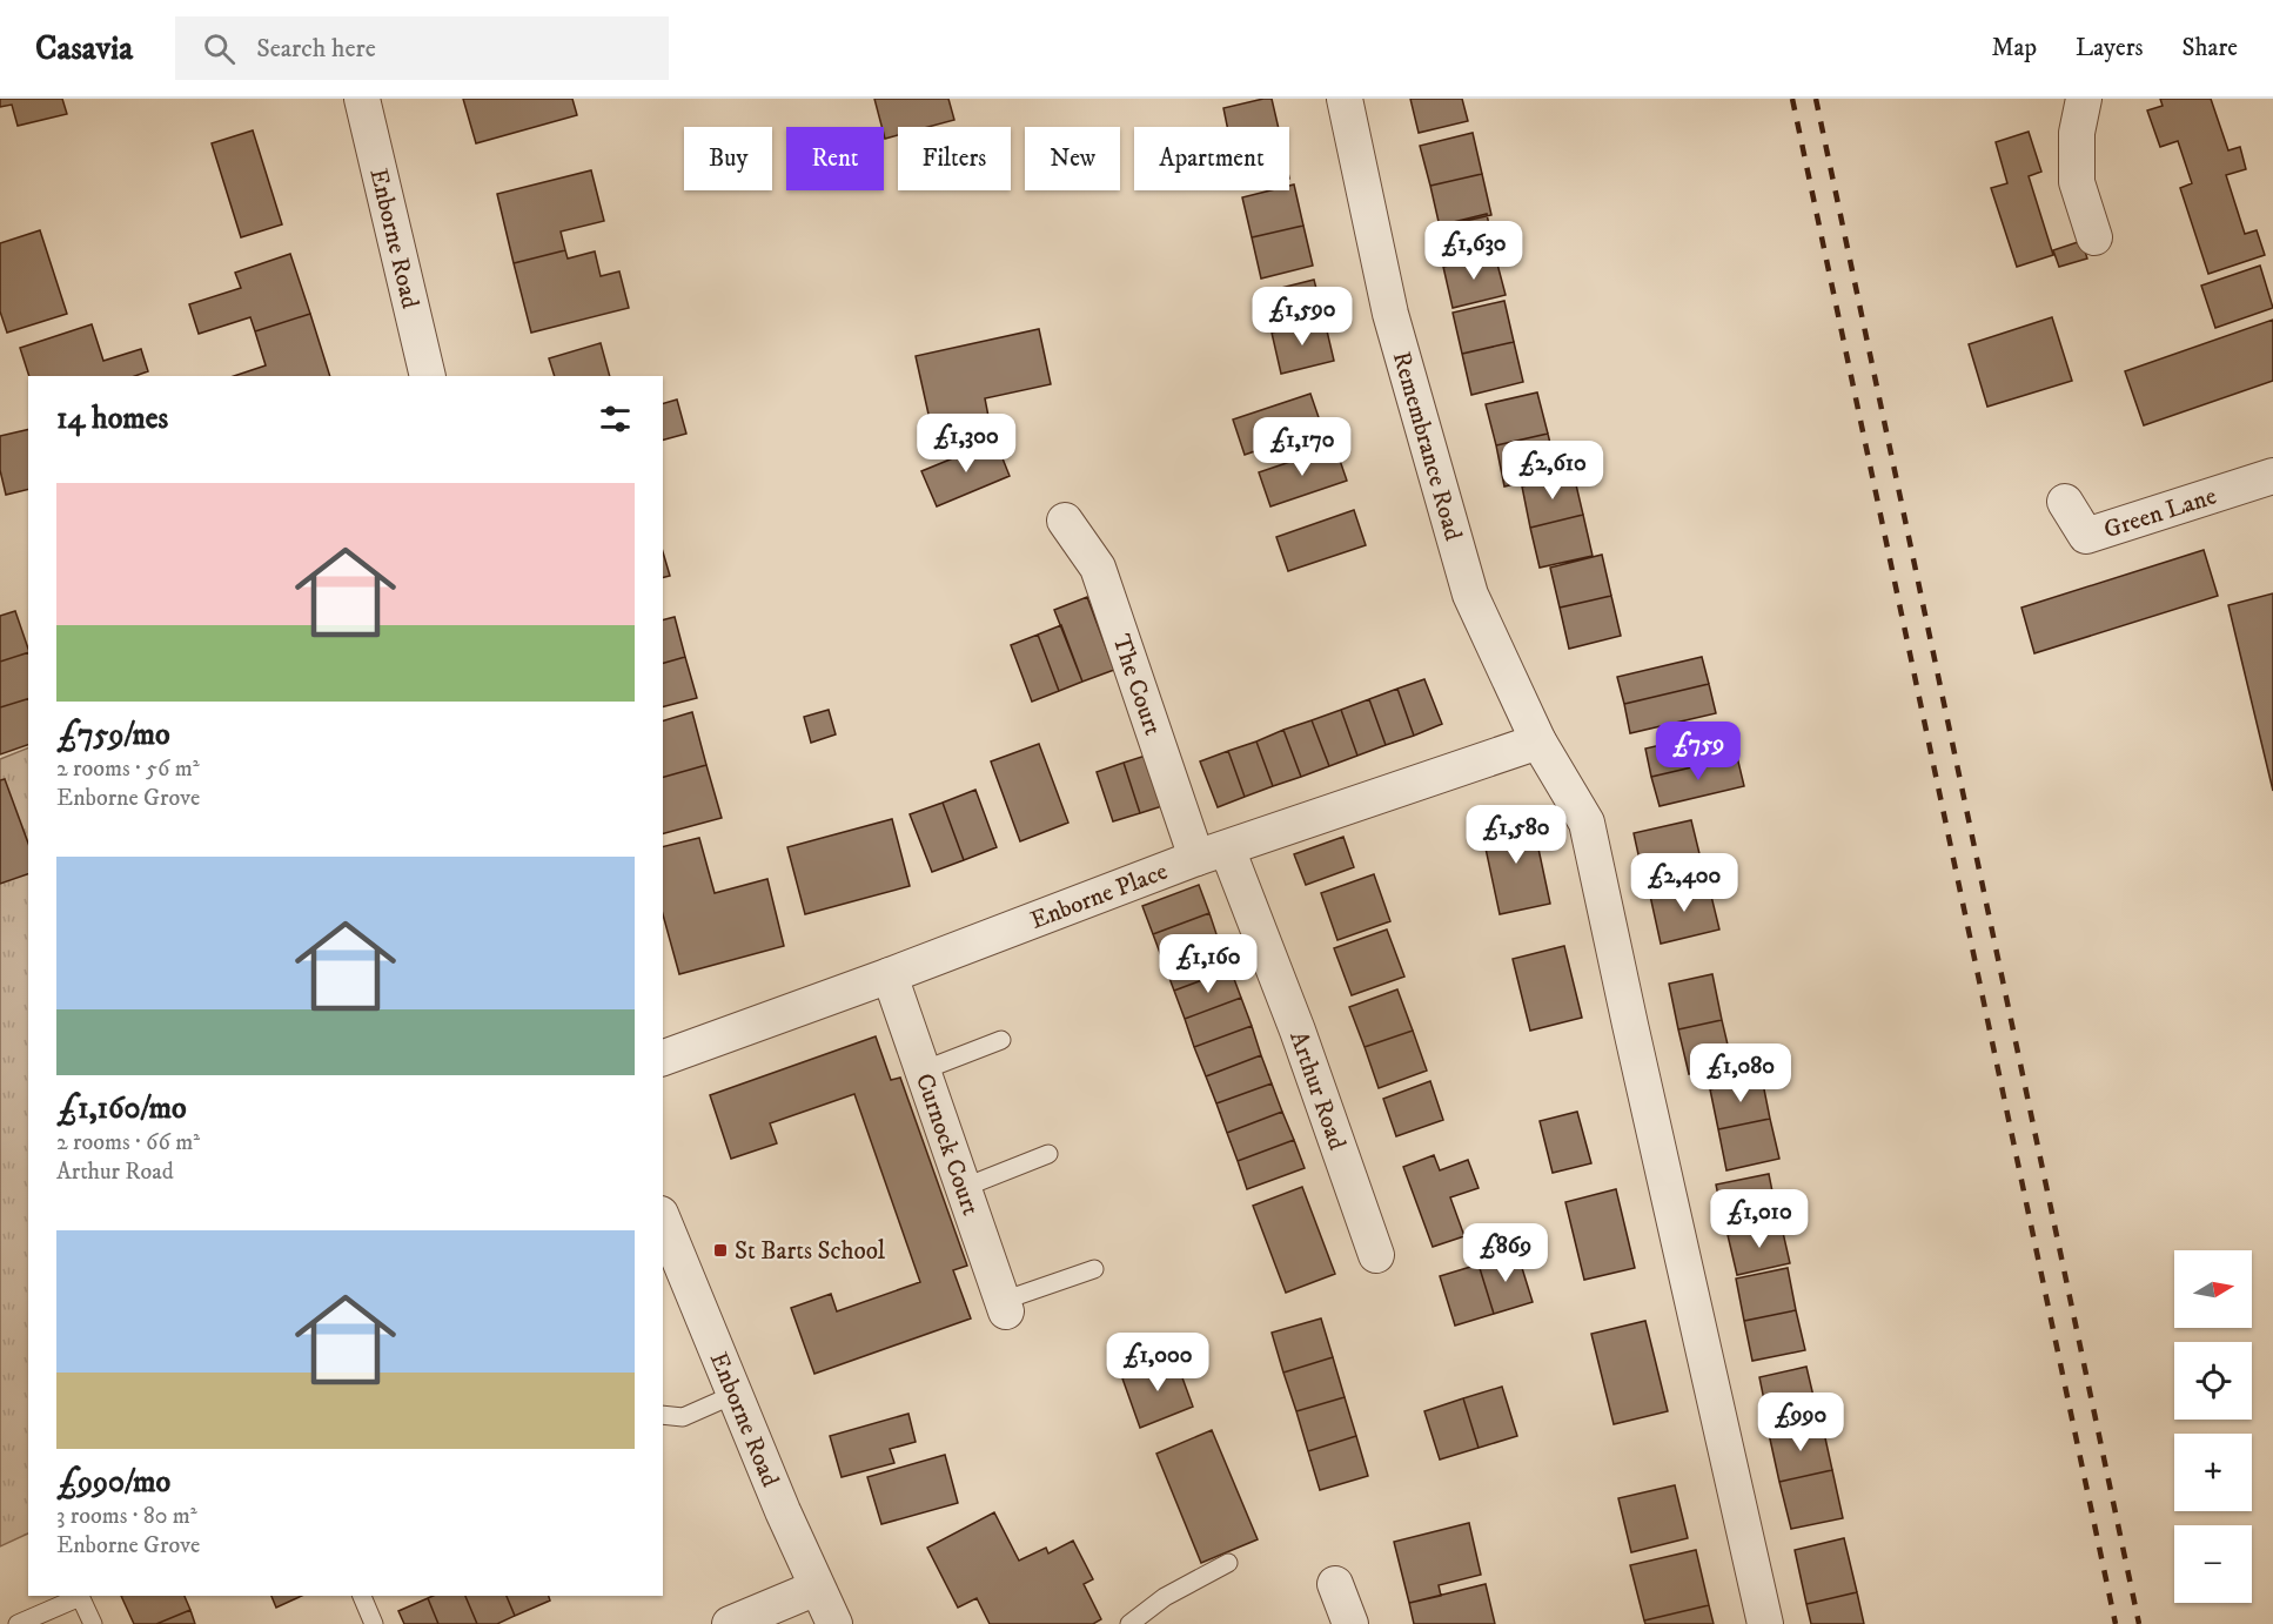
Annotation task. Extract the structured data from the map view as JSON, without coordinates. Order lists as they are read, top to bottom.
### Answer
{
  "streets": {
    "street": [
      "Enborne Road",
      "Remembrance Road",
      "Green Lane",
      "The Court",
      "Enborne Place",
      "Arthur Road",
      "Curnock Court"
    ]
  },
  "crossings": [
    ["Remembrance Road", "Enborne Place"],
    ["The Court", "Enborne Place"],
    ["The Court", "Arthur Road"],
    ["Enborne Place", "Arthur Road"],
    ["Enborne Place", "Curnock Court"]
  ],
  "places": {
    "transit": ["St Barts School"]
  },
  "north": "right",
  "page": {
    "header": "Casavia",
    "search": "Search here",
    "nav": ["Map", "Layers", "Share"],
    "chip": [
      "Buy",
      "Rent",
      "Filters",
      "New",
      "Apartment"
    ],
    "price": [
      "£1,630",
      "£1,590",
      "£1,300",
      "£1,170",
      "£2,610",
      "£759",
      "£1,580",
      "£2,400",
      "£1,160",
      "£1,080",
      "£1,010",
      "£869",
      "£1,000",
      "£990"
    ],
    "heading": "14 homes",
    "list": [
      {
        "name": "£759/mo",
        "note": "2 rooms · 56 m² · Enborne Grove"
      },
      {
        "name": "£1,160/mo",
        "note": "2 rooms · 66 m² · Arthur Road"
      },
      {
        "name": "£990/mo",
        "note": "3 rooms · 80 m² · Enborne Grove"
      }
    ],
    "map_buttons": ["+", "−"]
  }
}
